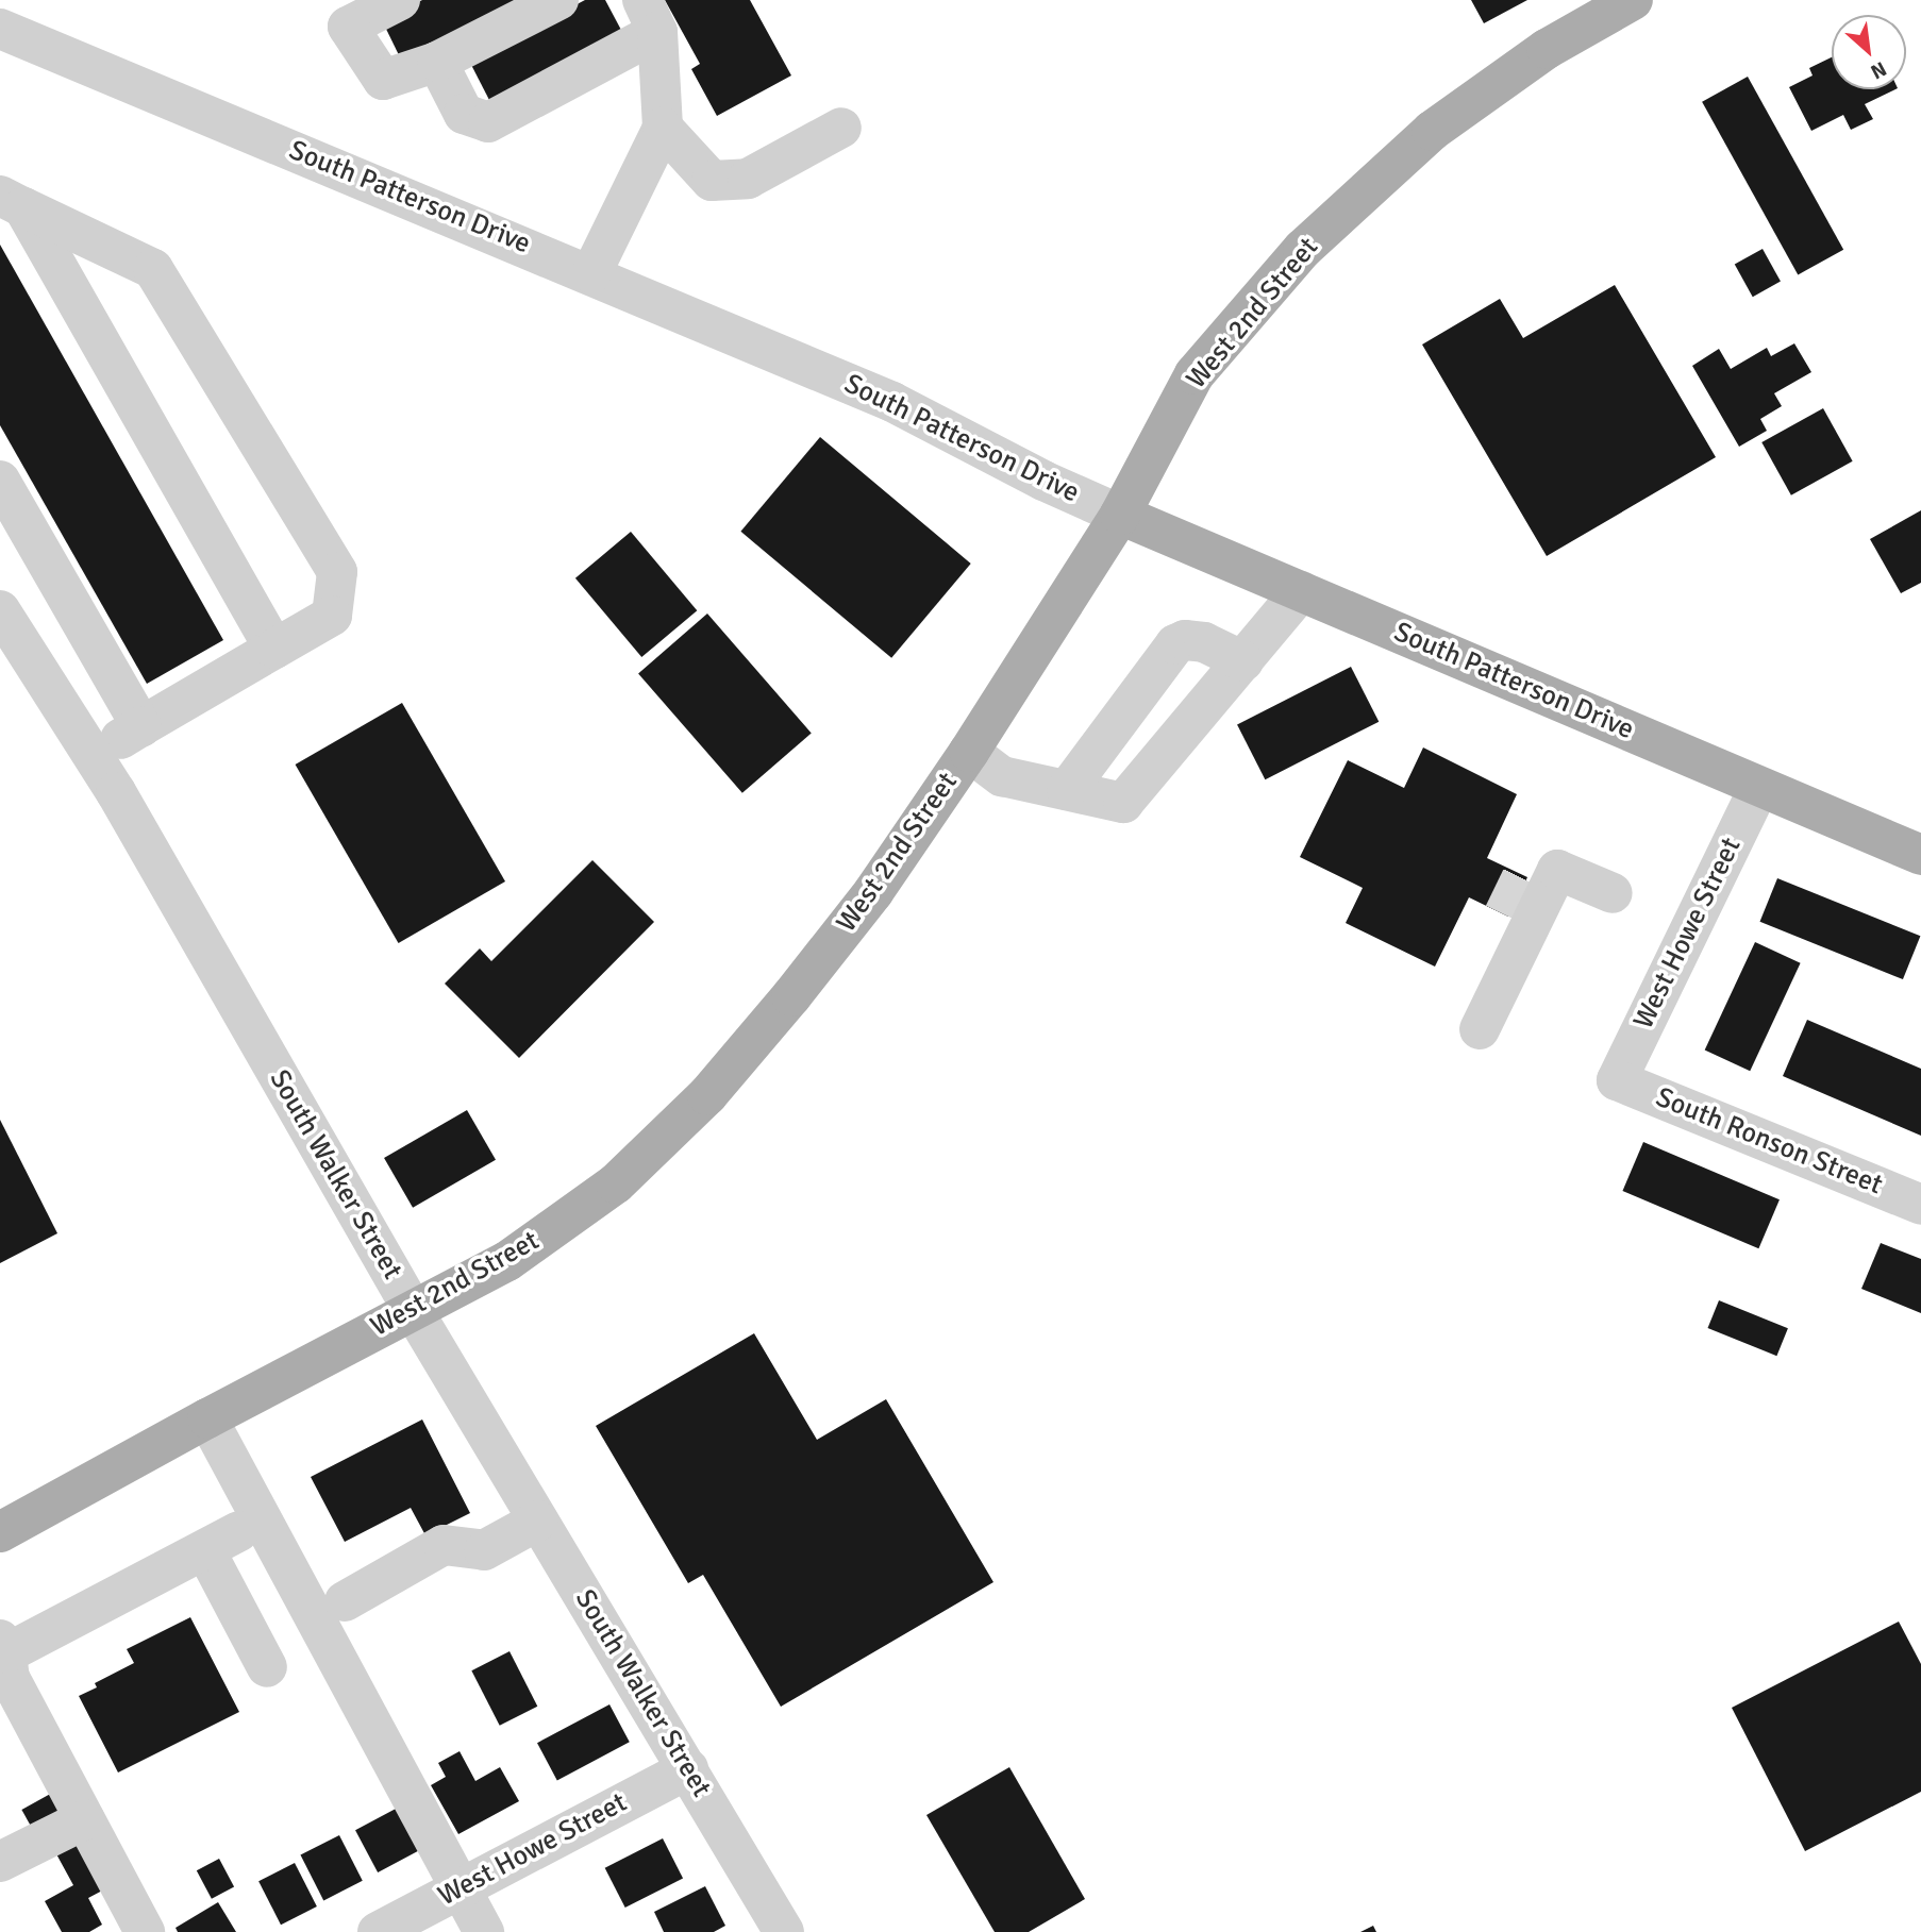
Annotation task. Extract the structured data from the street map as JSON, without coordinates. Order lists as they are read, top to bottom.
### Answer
{
  "streets": {
    "main road": ["South Patterson Drive", "West 2nd Street"],
    "street": ["West Howe Street", "South Ronson Street", "South Walker Street"]
  },
  "crossings": [
    ["South Patterson Drive", "West 2nd Street"],
    ["South Patterson Drive", "West Howe Street"],
    ["West 2nd Street", "South Walker Street"],
    ["West Howe Street", "South Ronson Street"],
    ["West Howe Street", "South Walker Street"]
  ],
  "north": "bottom right"
}
